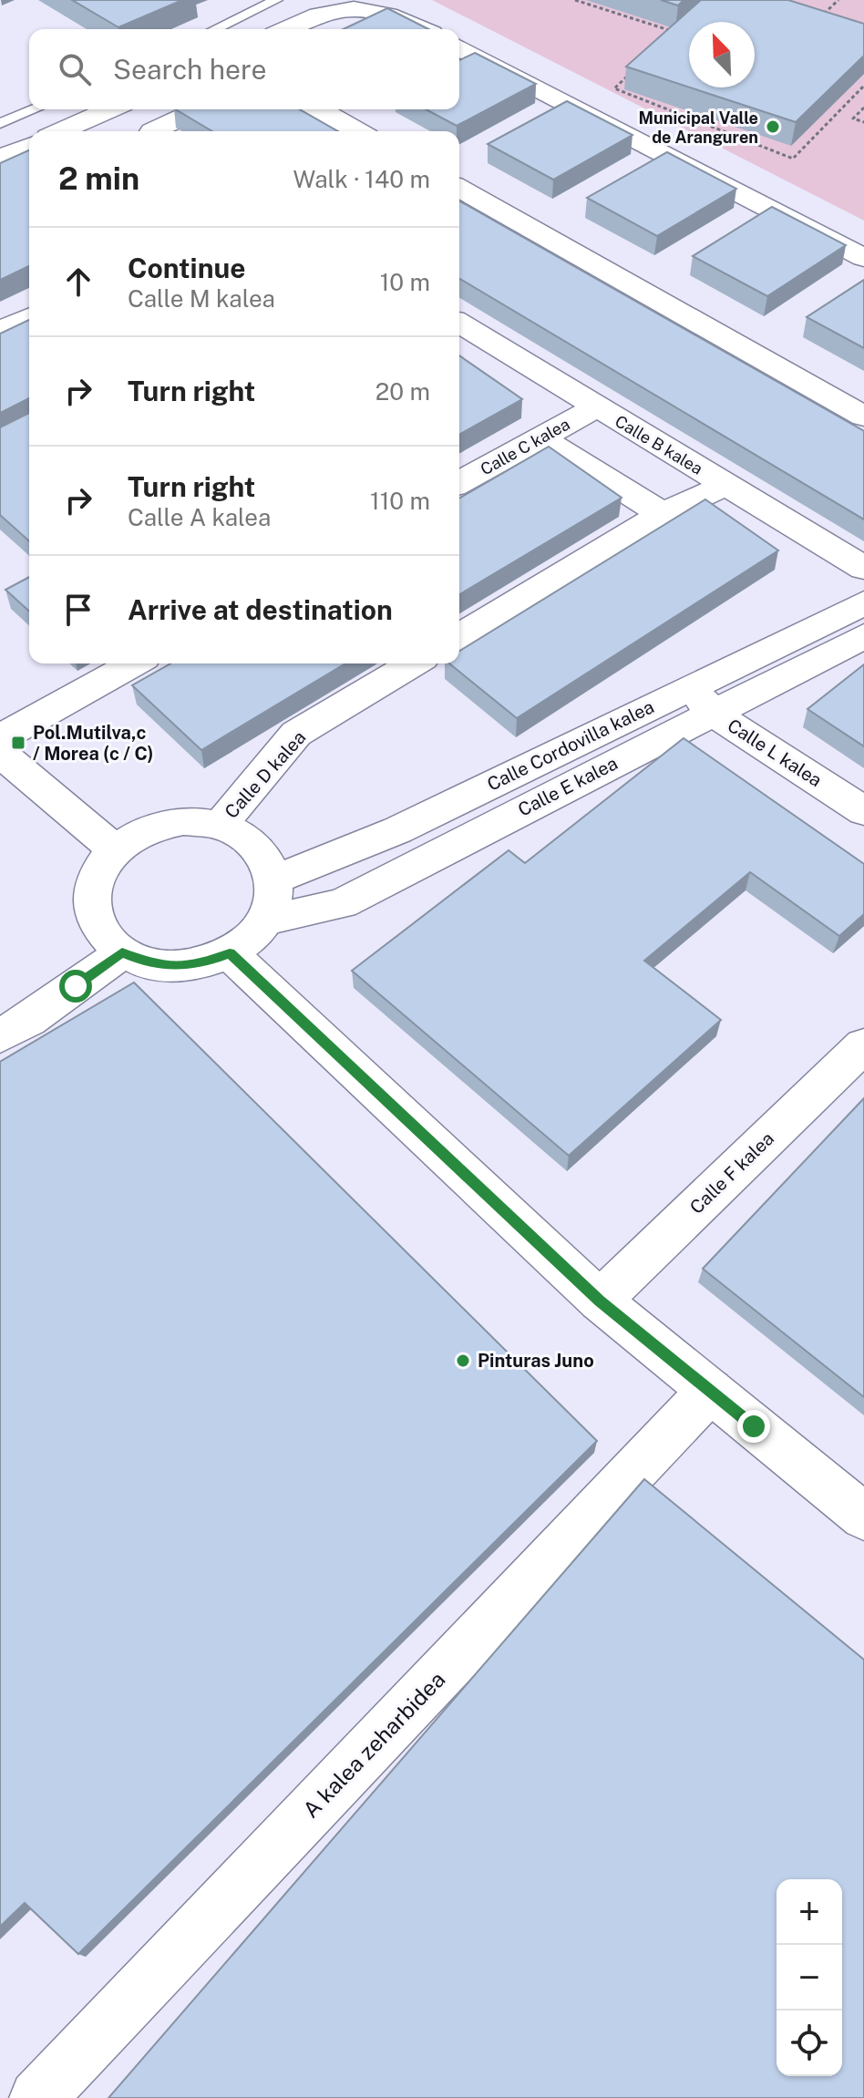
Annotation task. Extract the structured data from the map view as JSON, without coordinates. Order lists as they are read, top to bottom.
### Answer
{
  "streets": {
    "street": [
      "Calle B kalea",
      "Calle C kalea",
      "Calle Cordovilla kalea",
      "Calle L kalea",
      "Calle D kalea",
      "Calle E kalea",
      "Calle F kalea",
      "A kalea zeharbidea"
    ]
  },
  "crossings": [
    ["Calle B kalea", "Calle C kalea"],
    ["Calle Cordovilla kalea", "Calle L kalea"],
    ["Calle Cordovilla kalea", "Calle D kalea"],
    ["Calle Cordovilla kalea", "Calle E kalea"],
    ["Calle L kalea", "Calle E kalea"],
    ["Calle D kalea", "Calle E kalea"]
  ],
  "places": {
    "other": ["Municipal Valle de Aranguren", "Pinturas Juno"],
    "transit": ["Pol.Mutilva,c / Morea (c / C)"]
  },
  "north": "top left",
  "page": {
    "search": "Search here",
    "heading": ["2 min", "Walk · 140 m"],
    "list": [
      ["Continue", "Calle M kalea", "10 m"],
      ["Turn right", "20 m"],
      ["Turn right", "Calle A kalea", "110 m"],
      "Arrive at destination"
    ],
    "map_buttons": ["+", "−"]
  }
}
